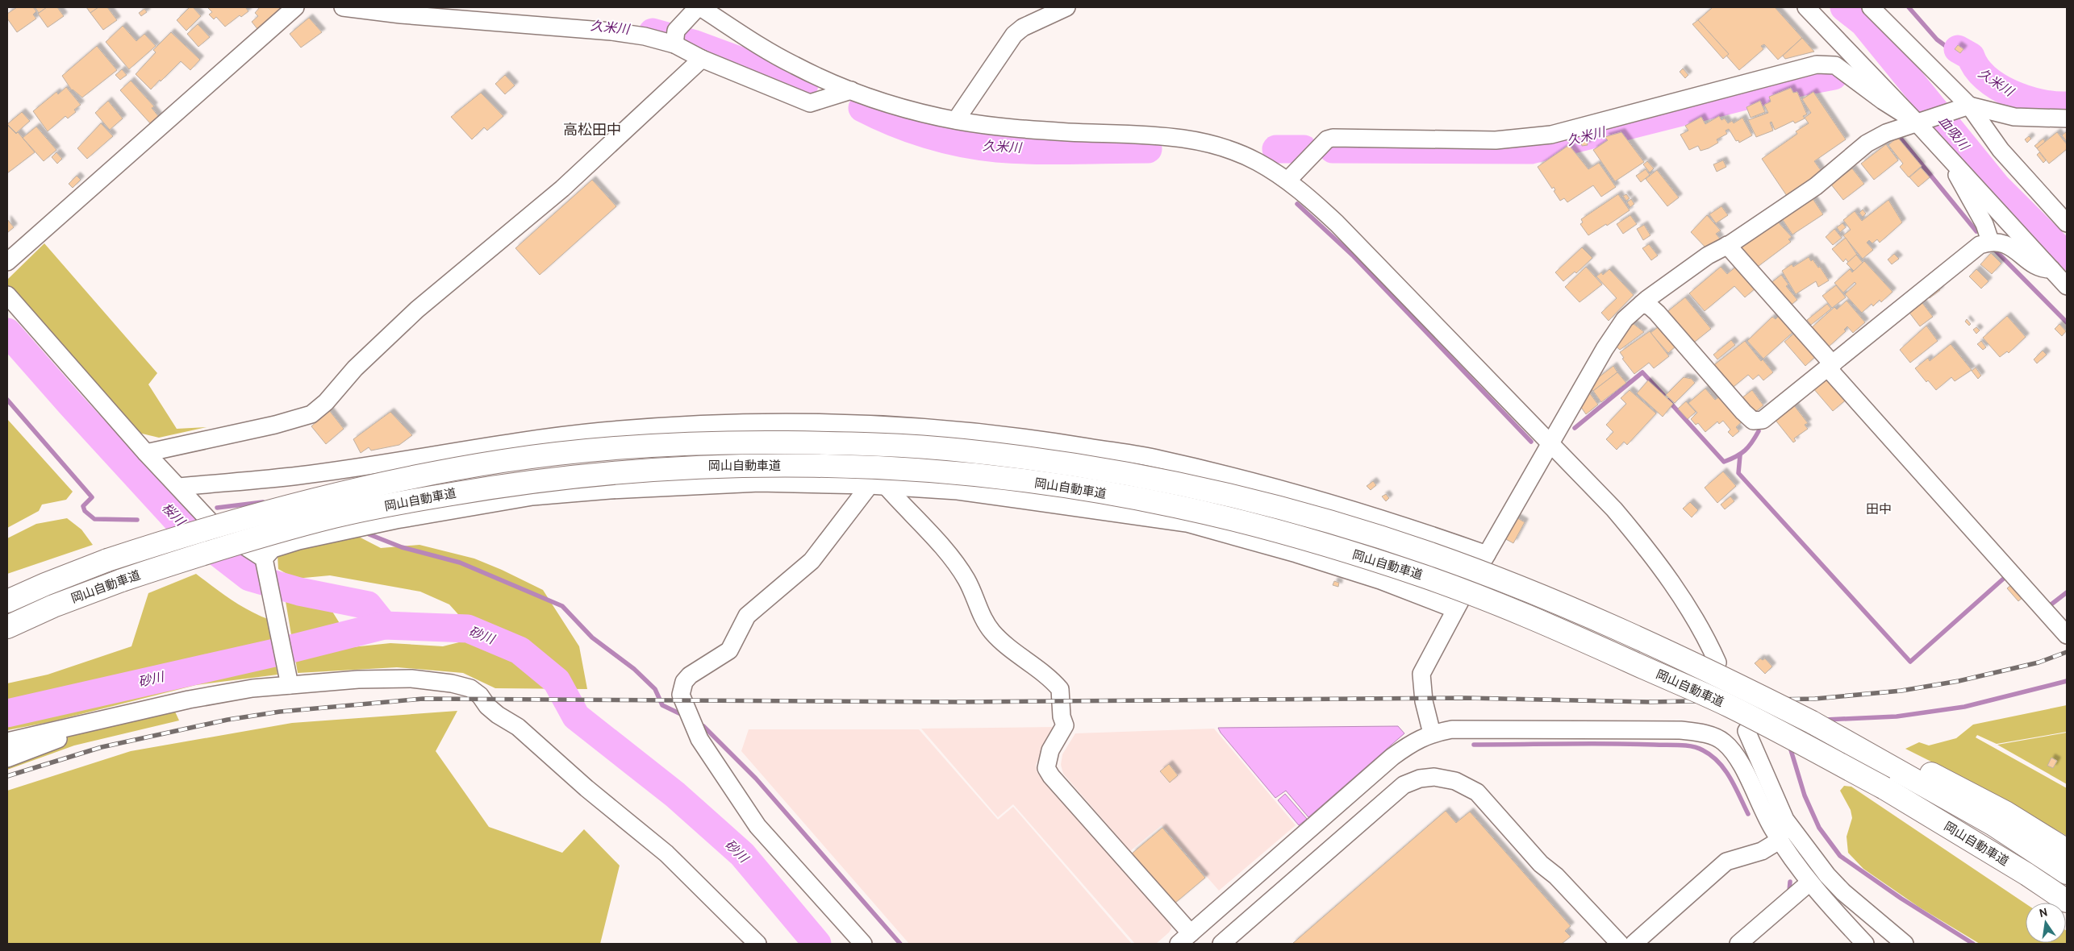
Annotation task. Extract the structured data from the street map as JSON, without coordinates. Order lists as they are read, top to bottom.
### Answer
{
  "streets": {
    "highway": ["岡山自動車道"]
  },
  "districts": ["高松田中", "田中"],
  "water": [
    "久米川",
    "血吸川",
    "桜川",
    "砂川"
  ],
  "north": "top"
}
